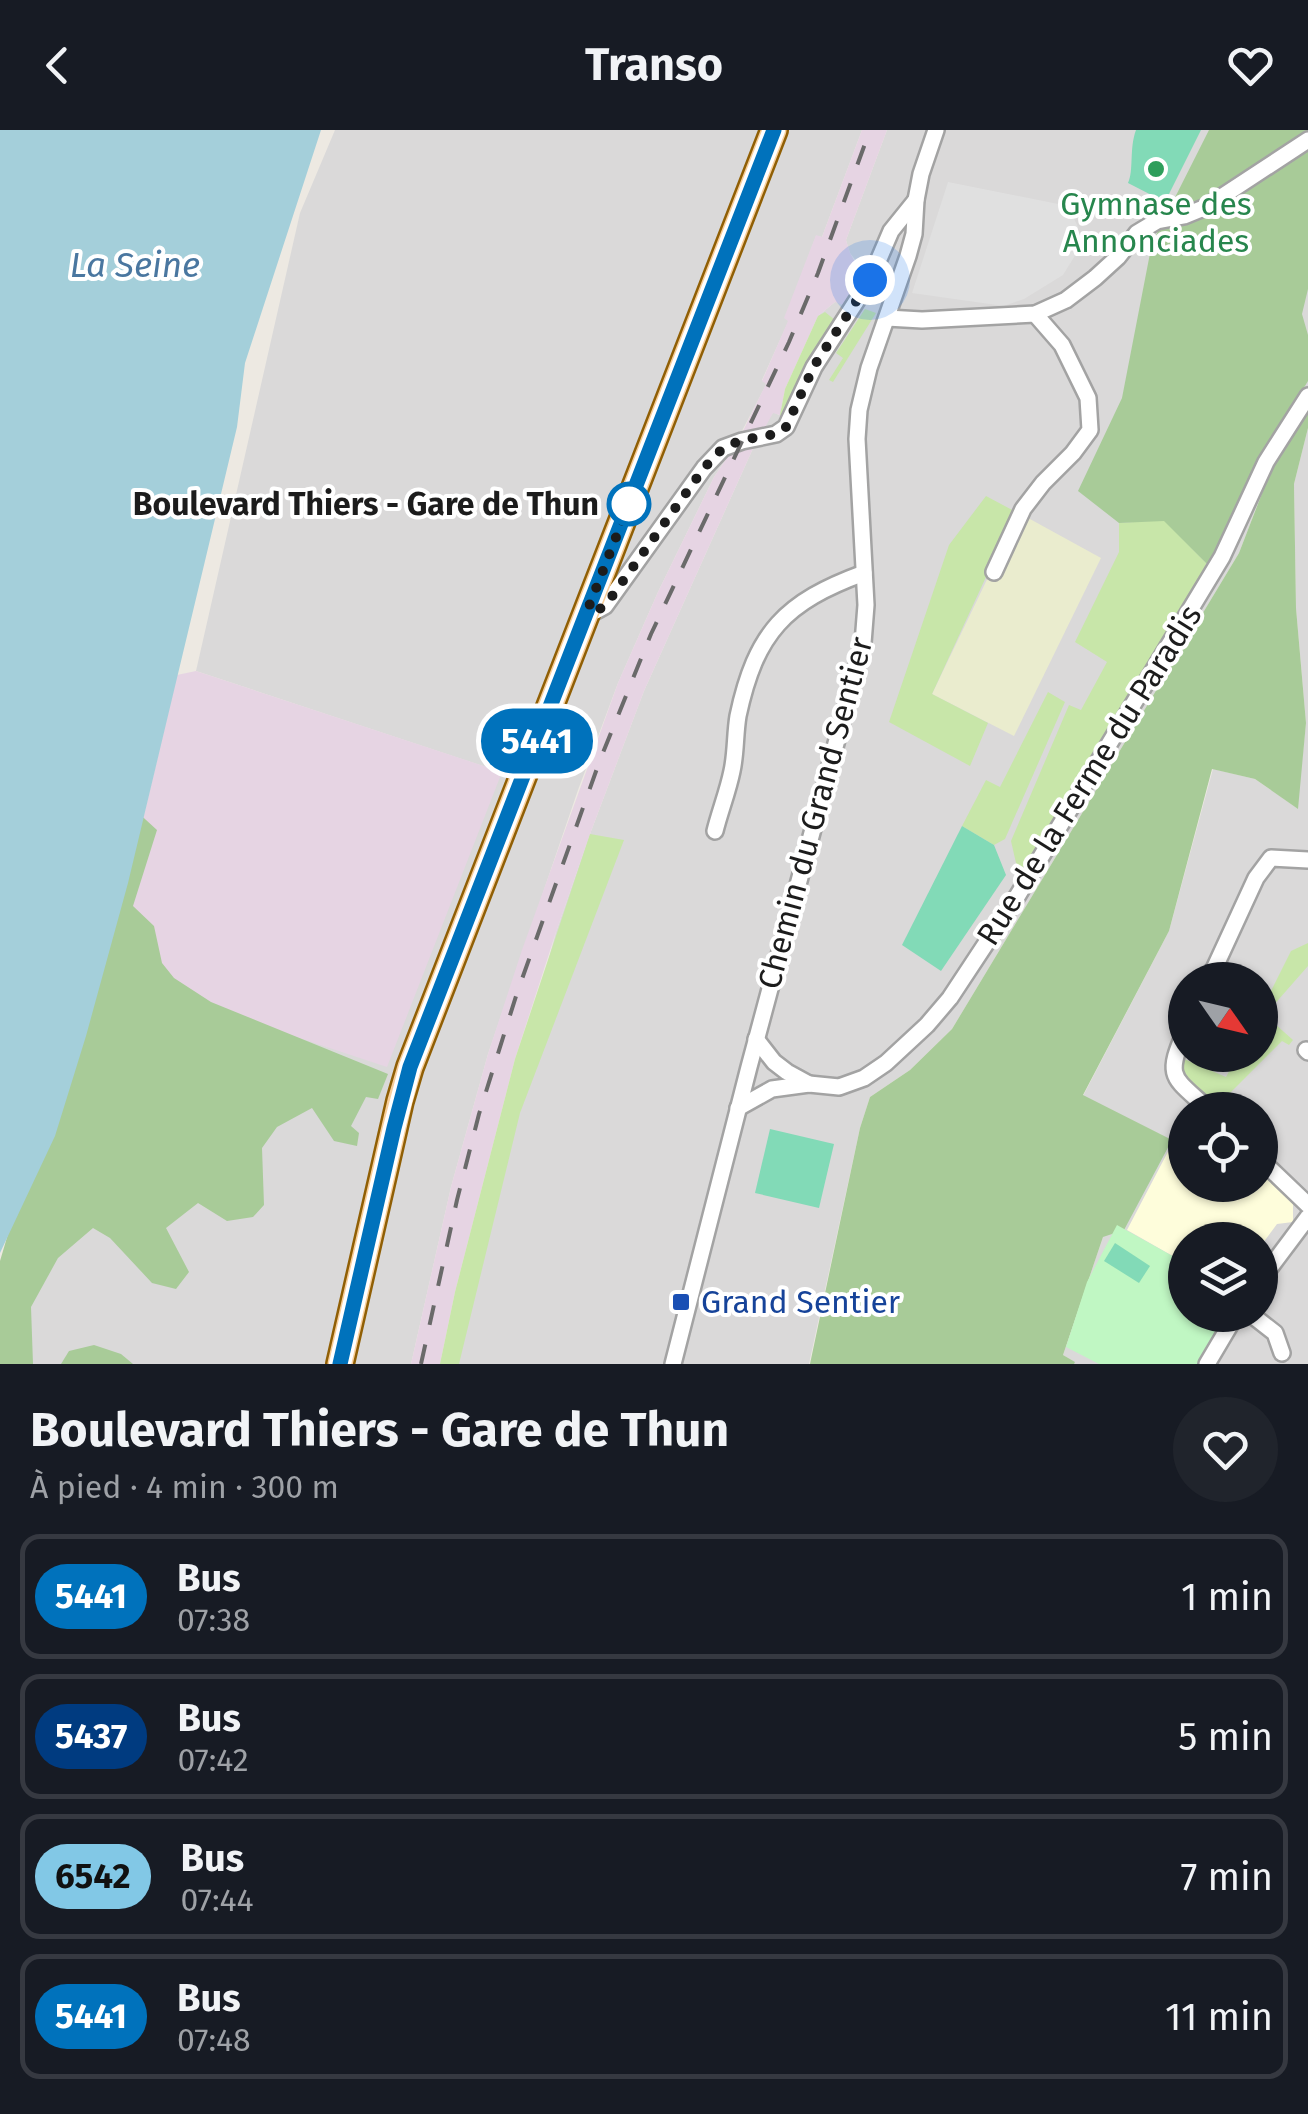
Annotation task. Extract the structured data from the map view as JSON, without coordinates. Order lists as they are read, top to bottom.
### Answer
{
  "streets": {
    "street": ["Rue de la Ferme du Paradis", "Chemin du Grand Sentier"]
  },
  "crossings": [
    ["Rue de la Ferme du Paradis", "Chemin du Grand Sentier"]
  ],
  "water": ["La Seine"],
  "places": {
    "other": ["Gymnase des Annonciades", "Boulevard Thiers - Gare de Thun"],
    "transit": ["Grand Sentier"]
  },
  "lines": ["bus line 5441"],
  "north": "bottom right",
  "page": {
    "header": "Transo",
    "on_map": "5441",
    "heading": ["Boulevard Thiers - Gare de Thun", "À pied · 4 min · 300 m"],
    "list": [
      {
        "mark": "5441",
        "name": "Bus",
        "note": "07:38",
        "value": "1 min"
      },
      {
        "mark": "5437",
        "name": "Bus",
        "note": "07:42",
        "value": "5 min"
      },
      {
        "mark": "6542",
        "name": "Bus",
        "note": "07:44",
        "value": "7 min"
      },
      {
        "mark": "5441",
        "name": "Bus",
        "note": "07:48",
        "value": "11 min"
      }
    ]
  }
}
